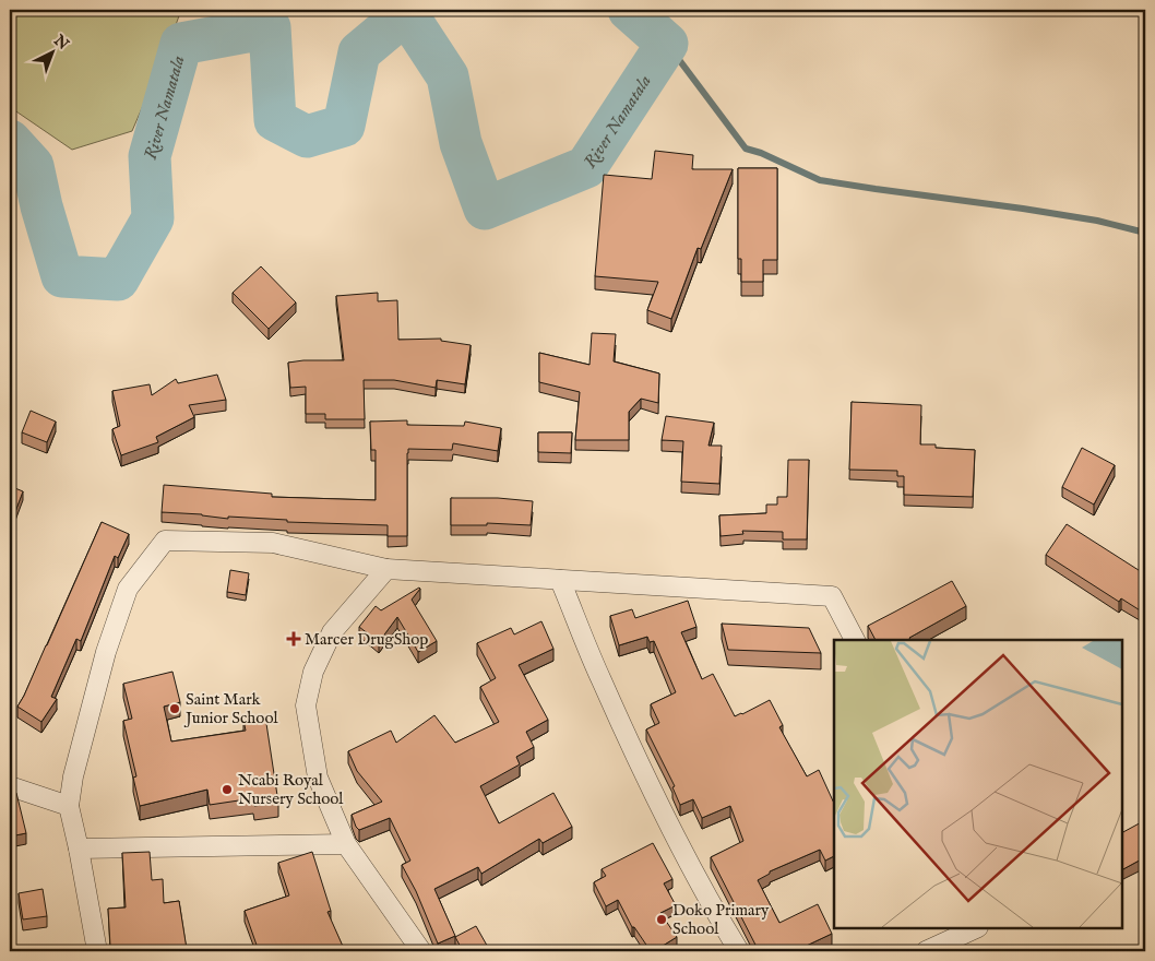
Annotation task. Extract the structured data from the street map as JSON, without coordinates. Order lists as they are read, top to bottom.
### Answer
{
  "water": ["River Namatala"],
  "places": {
    "health": ["Marcer DrugShop"],
    "other": ["Saint Mark Junior School", "Ncabi Royal Nursery School", "Doko Primary School"]
  },
  "north": "top right"
}
